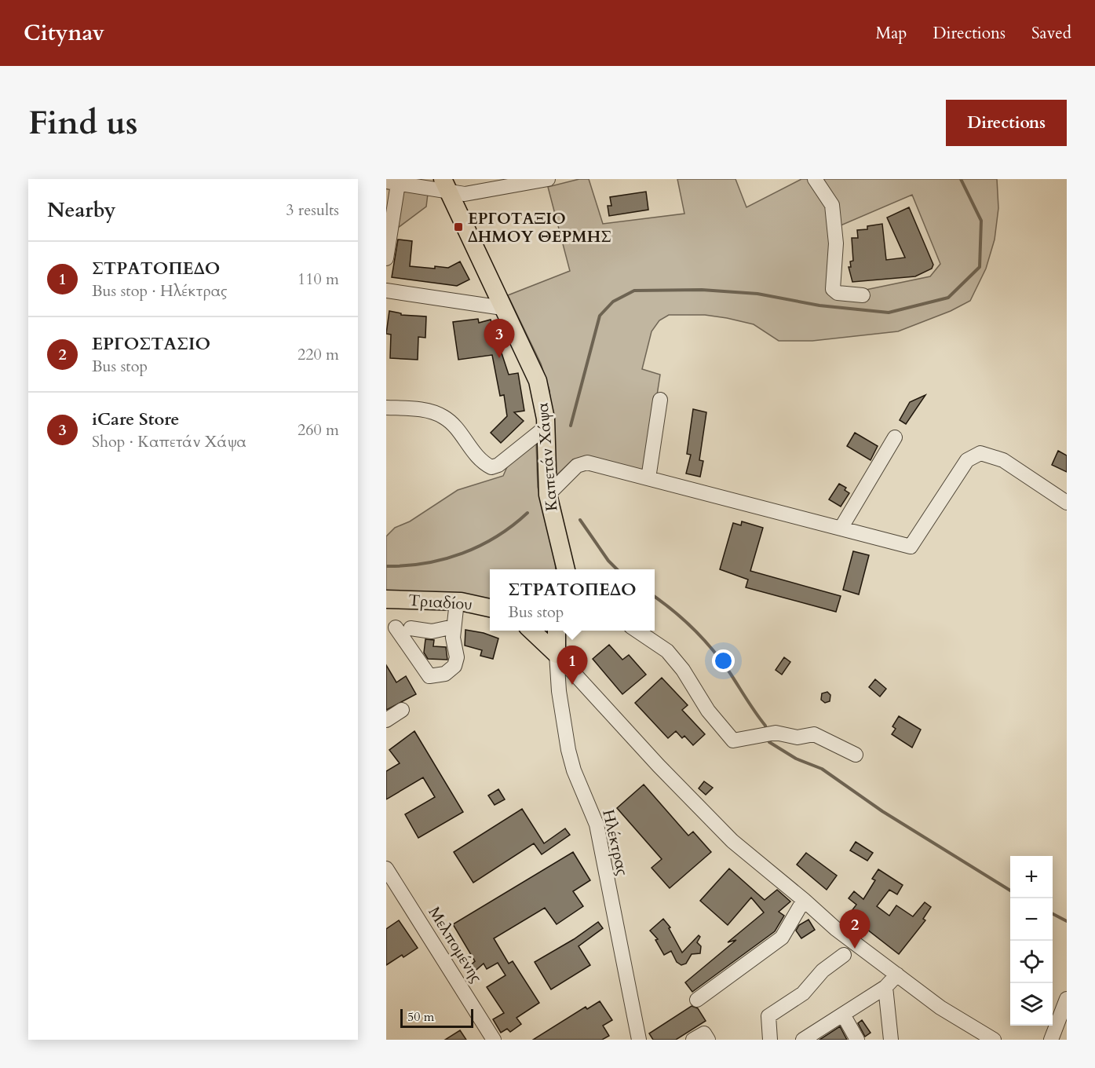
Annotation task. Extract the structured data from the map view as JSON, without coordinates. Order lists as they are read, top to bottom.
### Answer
{
  "streets": {
    "main road": ["Καπετάν Χάψα", "Τριαδίου"],
    "street": ["Ηλέκτρας", "Μελπομένης"]
  },
  "places": {
    "transit": ["ΕΡΓΟΤΑΞΙΟ ΔΗΜΟΥ ΘΕΡΜΗΣ"]
  },
  "scale_bar": "50 m",
  "page": {
    "header": "Citynav",
    "nav": ["Map", "Directions", "Saved"],
    "buttons": "Directions",
    "title": "Find us",
    "heading": ["Nearby", "3 results"],
    "list": [
      {
        "mark": "1",
        "name": "ΣΤΡΑΤΟΠΕΔΟ",
        "note": "Bus stop · Ηλέκτρας",
        "value": "110 m"
      },
      {
        "mark": "2",
        "name": "ΕΡΓΟΣΤΑΣΙΟ",
        "note": "Bus stop",
        "value": "220 m"
      },
      {
        "mark": "3",
        "name": "iCare Store",
        "note": "Shop · Καπετάν Χάψα",
        "value": "260 m"
      }
    ],
    "pins": ["3", "1", "2"],
    "popup": ["ΣΤΡΑΤΟΠΕΔΟ", "Bus stop"],
    "map_buttons": ["+", "−"],
    "scale": "50 m"
  }
}
